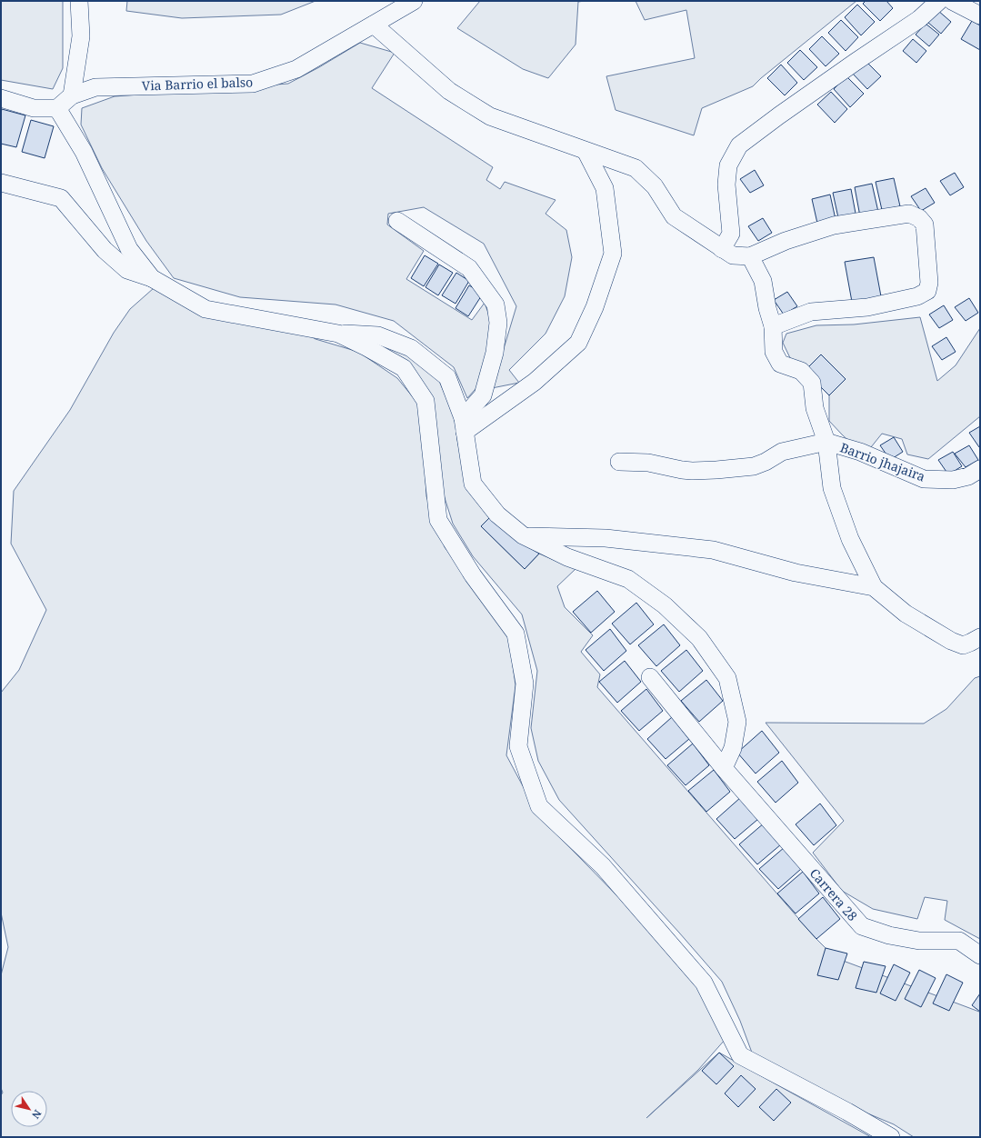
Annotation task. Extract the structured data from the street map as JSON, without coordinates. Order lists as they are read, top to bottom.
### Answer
{
  "streets": {
    "street": ["Via Barrio el balso", "Barrio jhajaira", "Carrera 28"]
  },
  "north": "bottom right"
}
